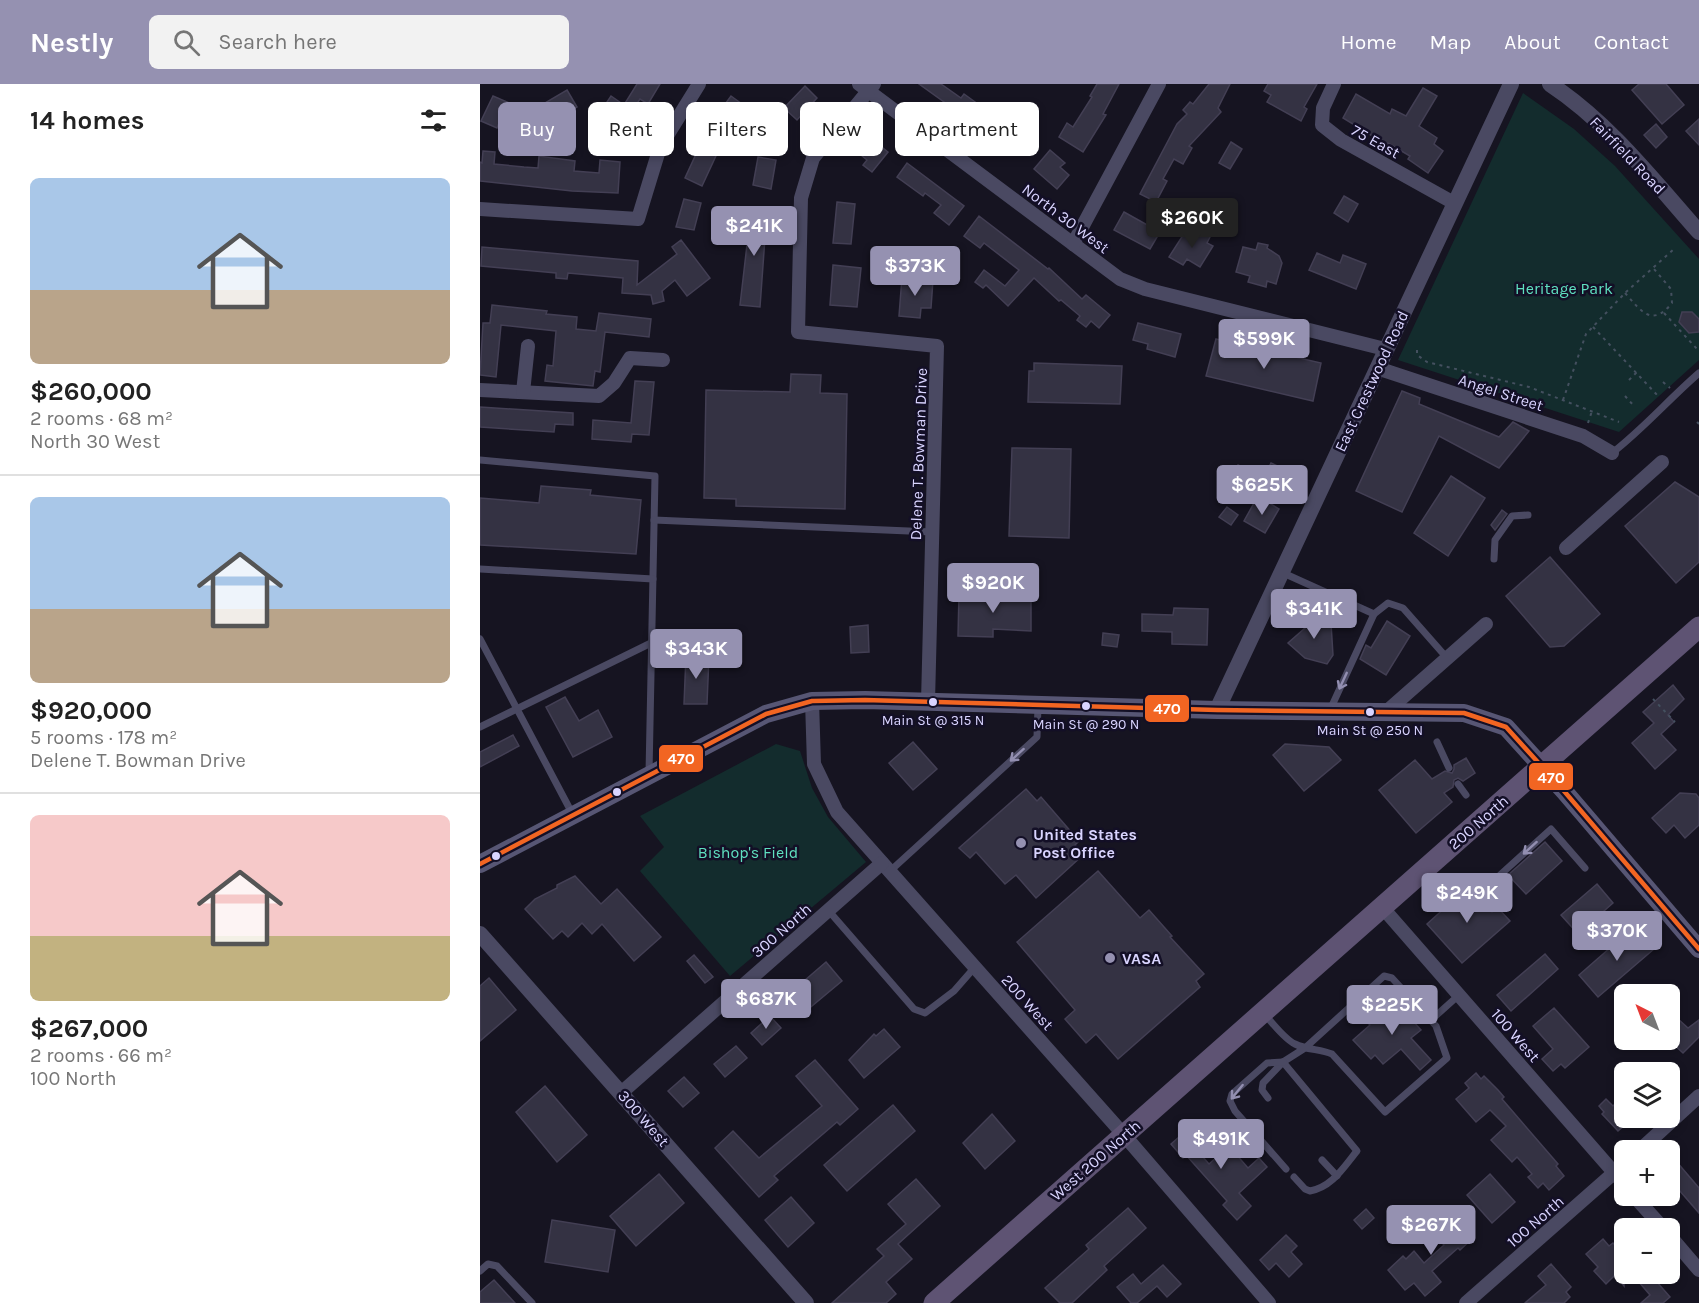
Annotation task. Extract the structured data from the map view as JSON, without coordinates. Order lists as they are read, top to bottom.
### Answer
{
  "streets": {
    "main road": ["200 North", "West 200 North"],
    "street": [
      "75 East",
      "Fairfield Road",
      "North 30 West",
      "East Crestwood Road",
      "Angel Street",
      "Delene T. Bowman Drive",
      "300 North",
      "200 West",
      "100 West",
      "300 West",
      "100 North"
    ]
  },
  "crossings": [
    ["75 East", "East Crestwood Road"],
    ["North 30 West", "East Crestwood Road"],
    ["North 30 West", "Delene T. Bowman Drive"],
    ["East Crestwood Road", "Angel Street"],
    ["200 North", "100 West"],
    ["200 North", "West 200 North"],
    ["300 North", "200 West"],
    ["300 North", "300 West"],
    ["200 West", "West 200 North"]
  ],
  "parks": ["Heritage Park", "Bishop's Field"],
  "places": [
    "Main St @ 315 N",
    "Main St @ 290 N",
    "Main St @ 250 N",
    "United States Post Office",
    "VASA"
  ],
  "lines": ["transit line 470"],
  "north": "top left",
  "page": {
    "header": "Nestly",
    "search": "Search here",
    "nav": [
      "Home",
      "Map",
      "About",
      "Contact"
    ],
    "heading": "14 homes",
    "chip": [
      "Buy",
      "Rent",
      "Filters",
      "New",
      "Apartment"
    ],
    "list": [
      {
        "name": "$260,000",
        "note": "2 rooms · 68 m² · North 30 West"
      },
      {
        "name": "$920,000",
        "note": "5 rooms · 178 m² · Delene T. Bowman Drive"
      },
      {
        "name": "$267,000",
        "note": "2 rooms · 66 m² · 100 North"
      }
    ],
    "price": [
      "$260K",
      "$241K",
      "$373K",
      "$599K",
      "$625K",
      "$920K",
      "$341K",
      "$343K",
      "$249K",
      "$370K",
      "$687K",
      "$225K",
      "$491K",
      "$267K"
    ],
    "map_buttons": ["+", "−"]
  }
}
